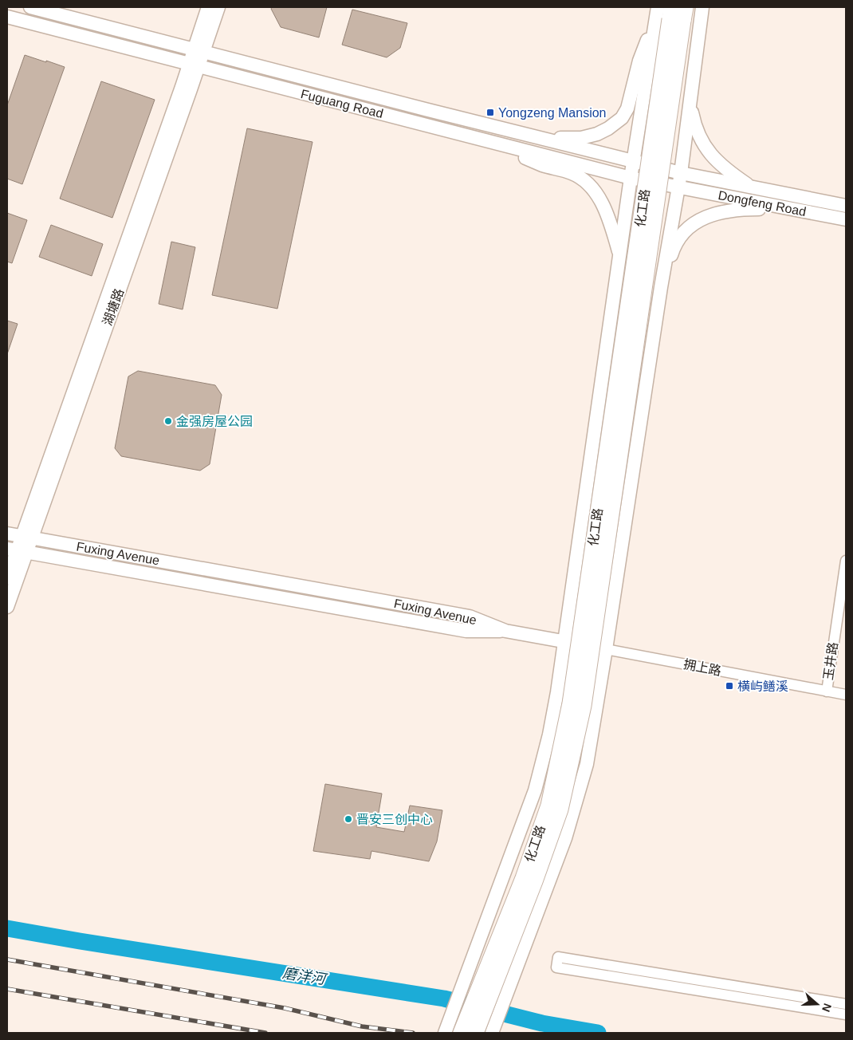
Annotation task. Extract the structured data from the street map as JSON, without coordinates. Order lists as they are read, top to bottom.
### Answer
{
  "streets": {
    "highway": ["化工路"],
    "main road": [
      "Fuguang Road",
      "Dongfeng Road",
      "湖塘路",
      "Fuxing Avenue"
    ],
    "street": ["玉井路", "拥上路"]
  },
  "crossings": [
    ["Fuguang Road", "Dongfeng Road"],
    ["Fuguang Road", "湖塘路"],
    ["湖塘路", "Fuxing Avenue"],
    ["玉井路", "拥上路"]
  ],
  "water": ["磨洋河"],
  "places": {
    "transit": ["Yongzeng Mansion", "横屿鳝溪"],
    "other": ["金强房屋公园", "晋安三创中心"]
  },
  "north": "right"
}
